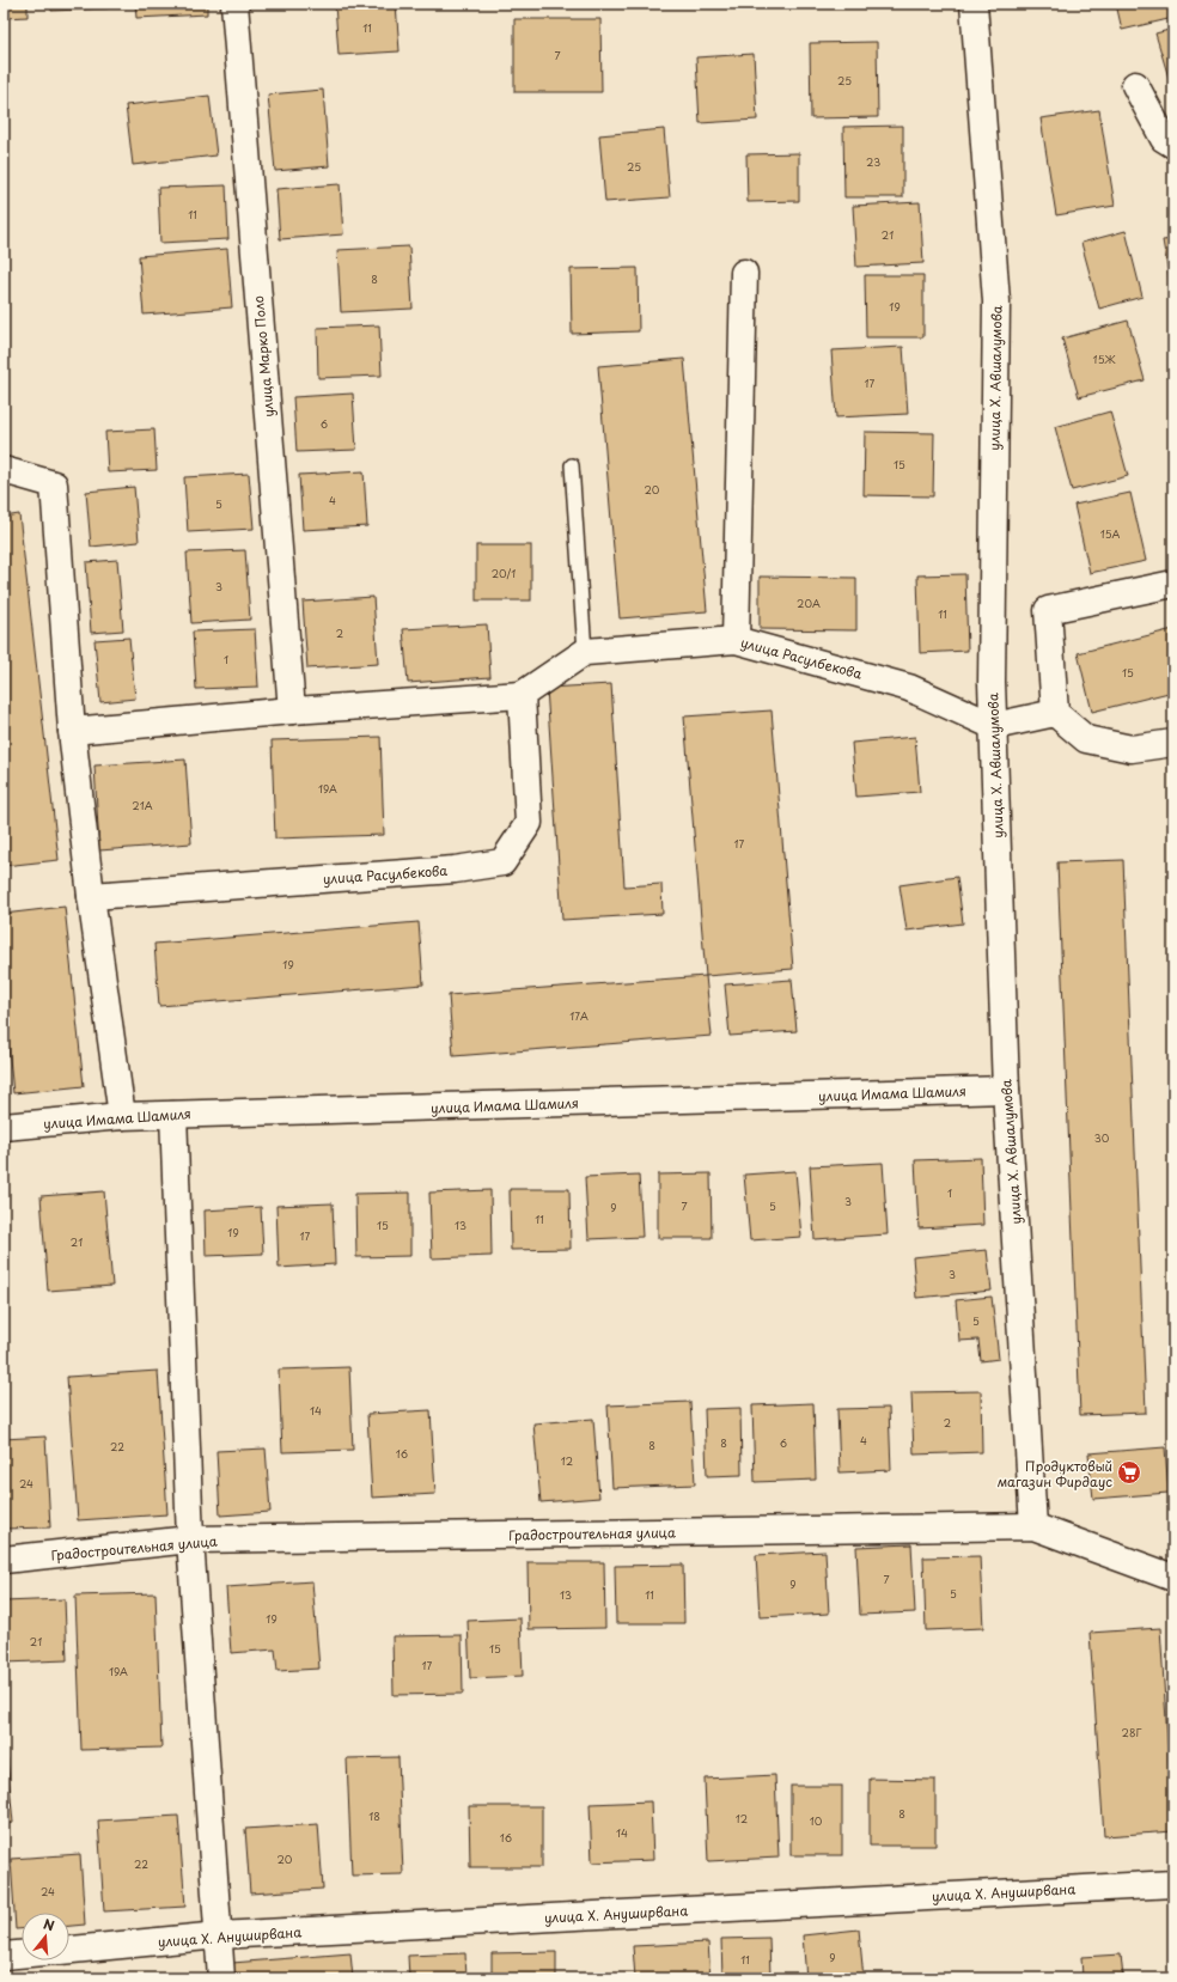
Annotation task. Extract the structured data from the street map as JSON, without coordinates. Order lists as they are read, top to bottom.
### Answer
{
  "streets": {
    "street": [
      "улица Марко Поло",
      "улица Х. Авшалумова",
      "улица Расулбекова",
      "улица Имама Шамиля",
      "Градостроительная улица",
      "улица Х. Ануширвана"
    ]
  },
  "crossings": [
    ["улица Марко Поло", "улица Расулбекова"],
    ["улица Х. Авшалумова", "улица Расулбекова"],
    ["улица Х. Авшалумова", "улица Имама Шамиля"],
    ["улица Х. Авшалумова", "Градостроительная улица"]
  ],
  "places": {
    "supermarket": ["Продуктовый магазин Фирдаус"]
  },
  "house_numbers": [
    "11",
    "7",
    "25",
    "23",
    "25",
    "11",
    "21",
    "8",
    "19",
    "15Ж",
    "17",
    "6",
    "15",
    "20",
    "4",
    "5",
    "15А",
    "20/1",
    "3",
    "20А",
    "11",
    "2",
    "1",
    "15",
    "19А",
    "21А",
    "17",
    "19",
    "17А",
    "30",
    "1",
    "3",
    "7",
    "5",
    "9",
    "11",
    "15",
    "13",
    "19",
    "17",
    "21",
    "3",
    "5",
    "14",
    "2",
    "4",
    "8",
    "6",
    "8",
    "22",
    "16",
    "12",
    "24",
    "7",
    "9",
    "5",
    "13",
    "11",
    "19",
    "21",
    "15",
    "17",
    "19А",
    "28Г",
    "8",
    "18",
    "12",
    "10",
    "14",
    "16",
    "20",
    "22",
    "24",
    "9",
    "11"
  ],
  "north": "top"
}
